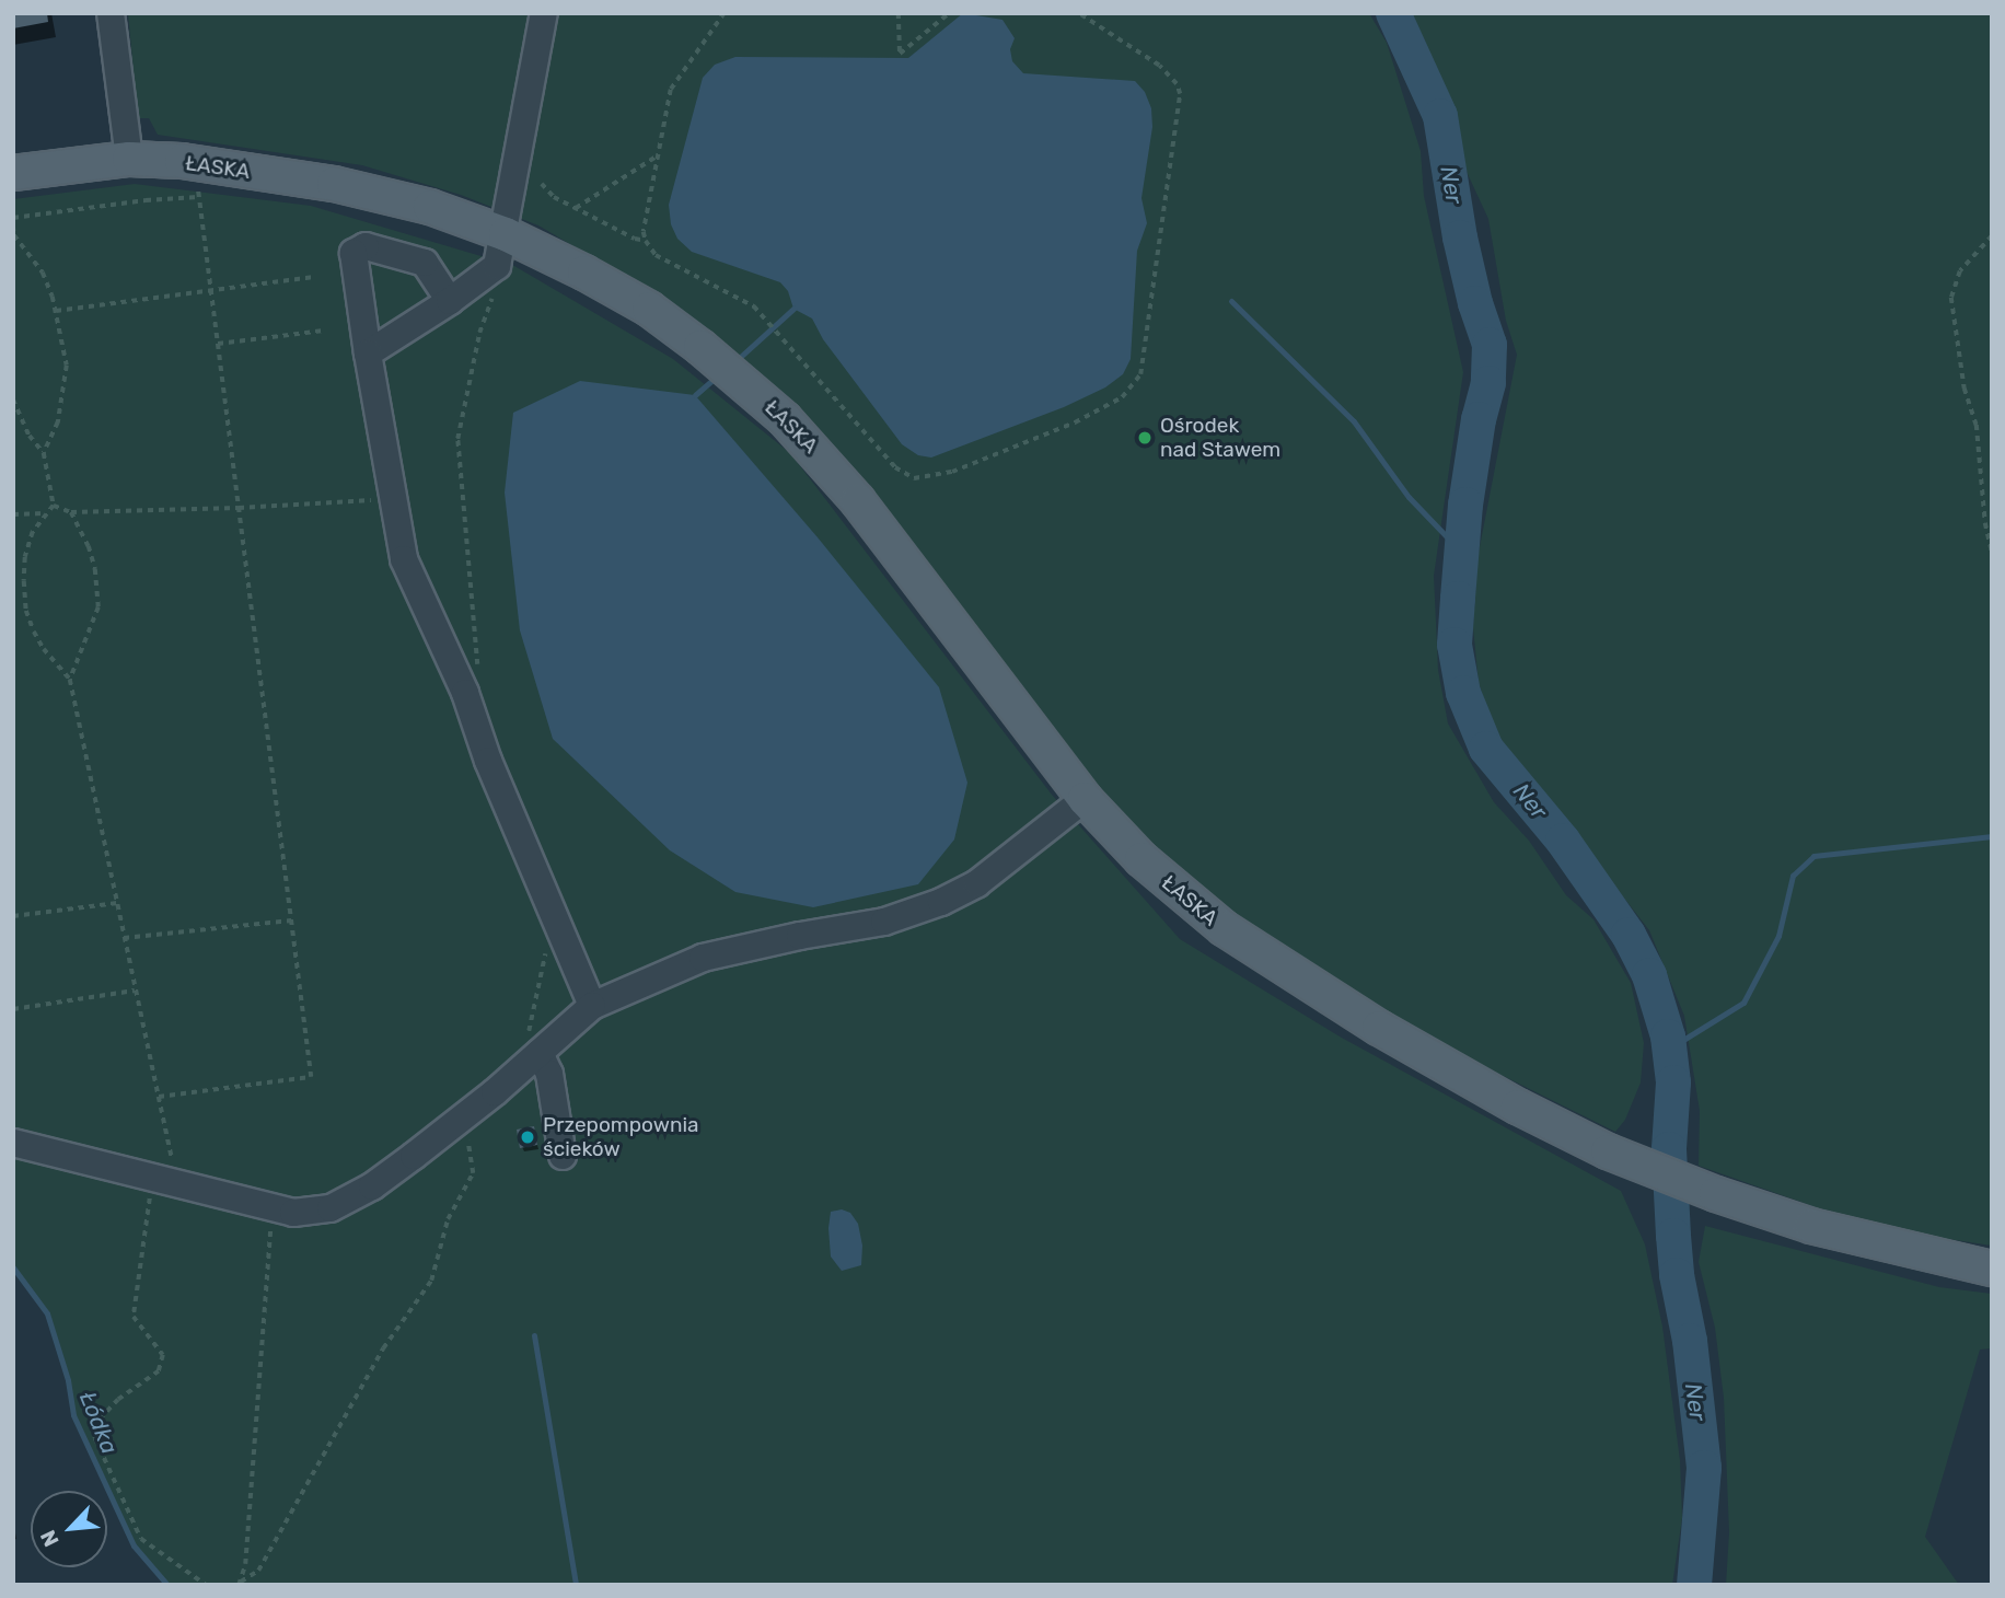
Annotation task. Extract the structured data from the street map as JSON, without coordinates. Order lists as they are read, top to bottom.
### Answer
{
  "streets": {
    "main road": ["ŁASKA"]
  },
  "water": ["Ner", "Łódka"],
  "places": ["Ośrodek nad Stawem", "Przepompownia ścieków"],
  "north": "bottom left"
}
